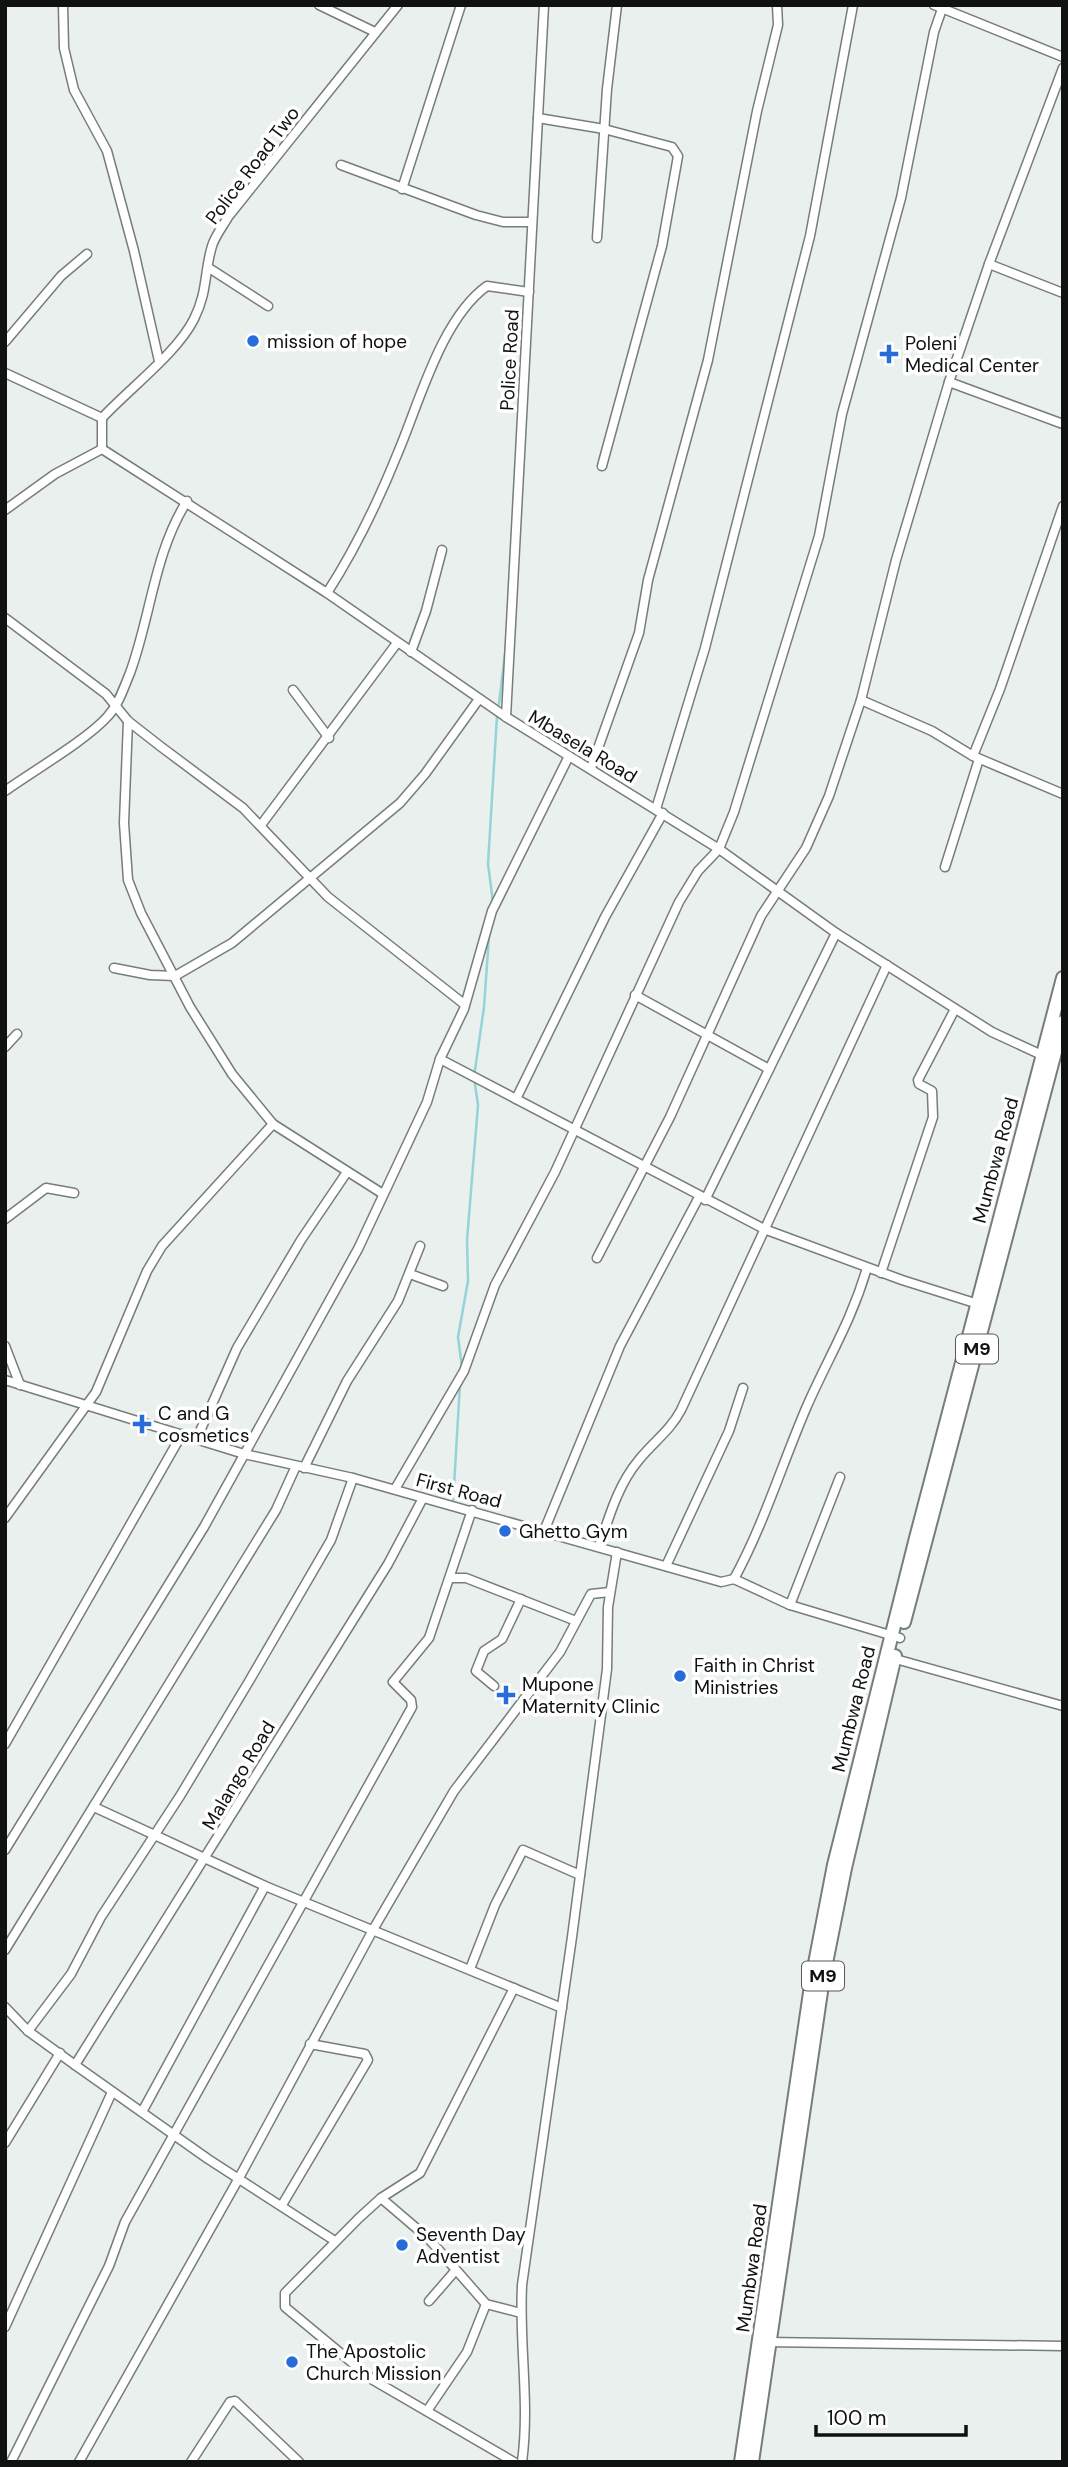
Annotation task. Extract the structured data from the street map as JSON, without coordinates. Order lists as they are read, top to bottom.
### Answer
{
  "streets": {
    "main road": ["Mumbwa Road", "M9"],
    "street": [
      "Police Road Two",
      "Police Road",
      "Mbasela Road",
      "First Road",
      "Malango Road"
    ]
  },
  "crossings": [
    ["Police Road", "Mbasela Road"],
    ["Mbasela Road", "Mumbwa Road"],
    ["Mumbwa Road", "First Road"],
    ["First Road", "Malango Road"]
  ],
  "places": {
    "other": [
      "mission of hope",
      "Ghetto Gym",
      "Faith in Christ Ministries",
      "Seventh Day Adventist",
      "The Apostolic Church Mission"
    ],
    "health": ["Poleni Medical Center", "C and G cosmetics", "Mupone Maternity Clinic"]
  },
  "scale_bar": "100 m"
}
